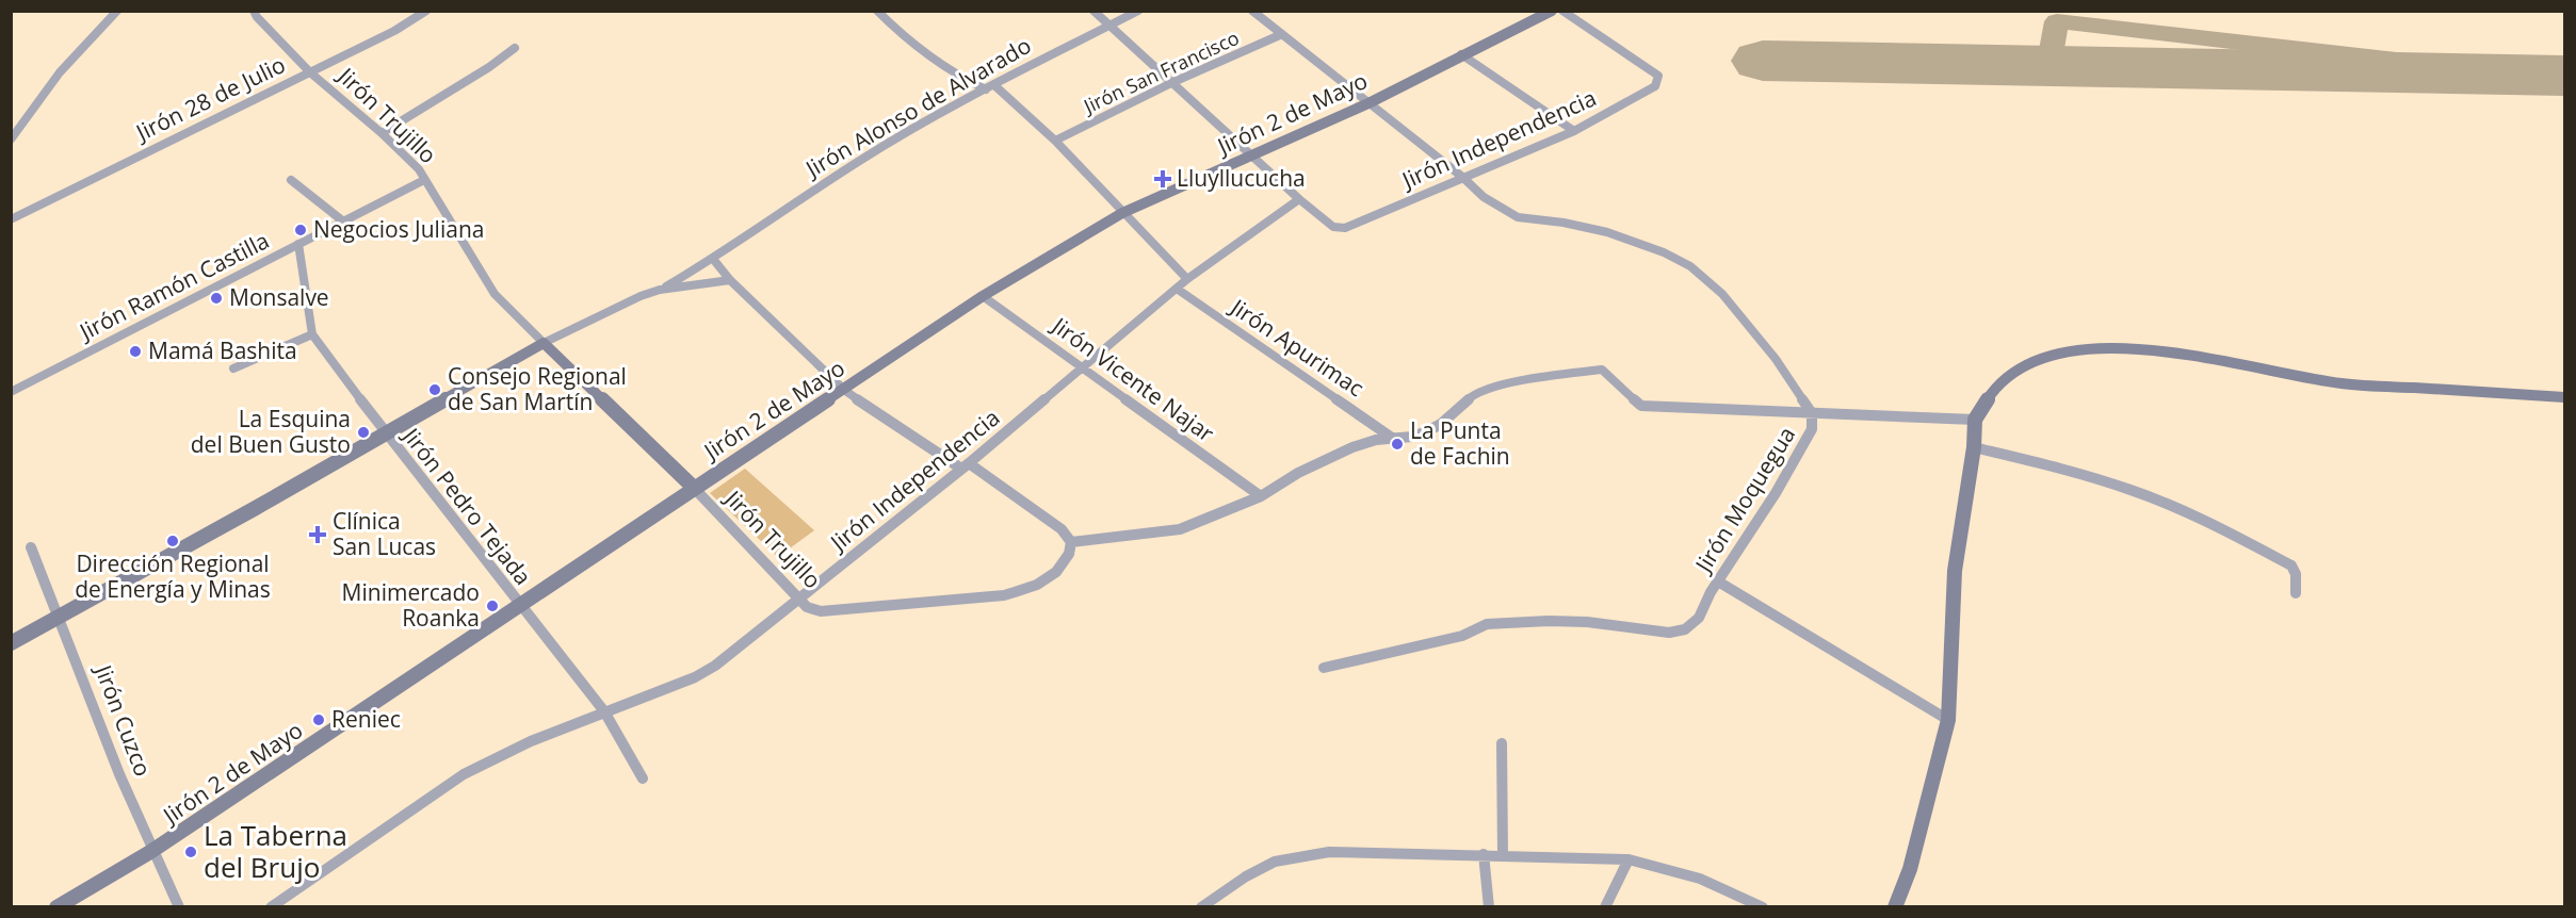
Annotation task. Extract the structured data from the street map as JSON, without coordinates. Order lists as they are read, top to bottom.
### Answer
{
  "streets": {
    "main road": ["Jirón Alonso de Alvarado", "Jirón 2 de Mayo", "Jirón Trujillo"],
    "street": [
      "Jirón San Francisco",
      "Jirón 28 de Julio",
      "Jirón Independencia",
      "Jirón Ramón Castilla",
      "Jirón Apurimac",
      "Jirón Vicente Najar",
      "Jirón Moquegua",
      "Jirón Pedro Tejada",
      "Jirón Cuzco"
    ]
  },
  "crossings": [
    ["Jirón San Francisco", "Jirón Moquegua"],
    ["Jirón 28 de Julio", "Jirón Trujillo"],
    ["Jirón Alonso de Alvarado", "Jirón Trujillo"],
    ["Jirón Alonso de Alvarado", "Jirón Pedro Tejada"],
    ["Jirón Alonso de Alvarado", "Jirón Cuzco"],
    ["Jirón 2 de Mayo", "Jirón Trujillo"],
    ["Jirón 2 de Mayo", "Jirón Vicente Najar"],
    ["Jirón 2 de Mayo", "Jirón Moquegua"],
    ["Jirón 2 de Mayo", "Jirón Pedro Tejada"],
    ["Jirón 2 de Mayo", "Jirón Cuzco"],
    ["Jirón Trujillo", "Jirón Independencia"],
    ["Jirón Trujillo", "Jirón Ramón Castilla"],
    ["Jirón Independencia", "Jirón Apurimac"],
    ["Jirón Independencia", "Jirón Vicente Najar"],
    ["Jirón Independencia", "Jirón Moquegua"],
    ["Jirón Independencia", "Jirón Pedro Tejada"],
    ["Jirón Ramón Castilla", "Jirón Pedro Tejada"]
  ],
  "places": {
    "health": ["Lluyllucucha", "Clínica San Lucas"],
    "other": [
      "Negocios Juliana",
      "Monsalve",
      "Mamá Bashita",
      "Consejo Regional de San Martín",
      "La Esquina del Buen Gusto",
      "La Punta de Fachin",
      "Dirección Regional de Energía y Minas",
      "Minimercado Roanka",
      "Reniec",
      "La Taberna del Brujo"
    ]
  }
}
